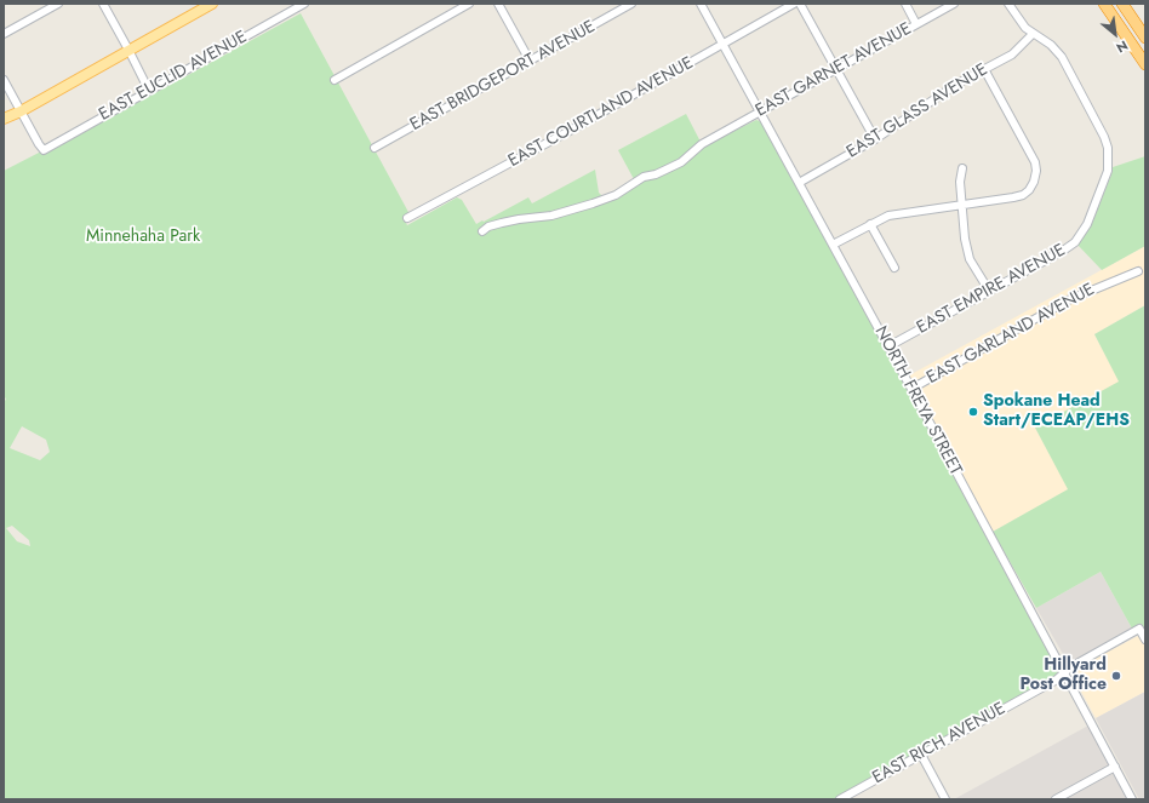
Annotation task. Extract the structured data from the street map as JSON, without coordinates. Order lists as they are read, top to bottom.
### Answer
{
  "streets": {
    "street": [
      "EAST GARNET AVENUE",
      "EAST EUCLID AVENUE",
      "EAST BRIDGEPORT AVENUE",
      "EAST GLASS AVENUE",
      "EAST COURTLAND AVENUE",
      "EAST EMPIRE AVENUE",
      "EAST GARLAND AVENUE",
      "NORTH FREYA STREET",
      "EAST RICH AVENUE"
    ]
  },
  "crossings": [
    ["EAST GARNET AVENUE", "NORTH FREYA STREET"],
    ["EAST GLASS AVENUE", "EAST EMPIRE AVENUE"],
    ["EAST GLASS AVENUE", "NORTH FREYA STREET"],
    ["EAST COURTLAND AVENUE", "NORTH FREYA STREET"],
    ["EAST EMPIRE AVENUE", "NORTH FREYA STREET"],
    ["EAST GARLAND AVENUE", "NORTH FREYA STREET"],
    ["NORTH FREYA STREET", "EAST RICH AVENUE"]
  ],
  "parks": ["Minnehaha Park"],
  "places": ["Spokane Head Start/ECEAP/EHS", "Hillyard Post Office"],
  "north": "bottom right"
}
